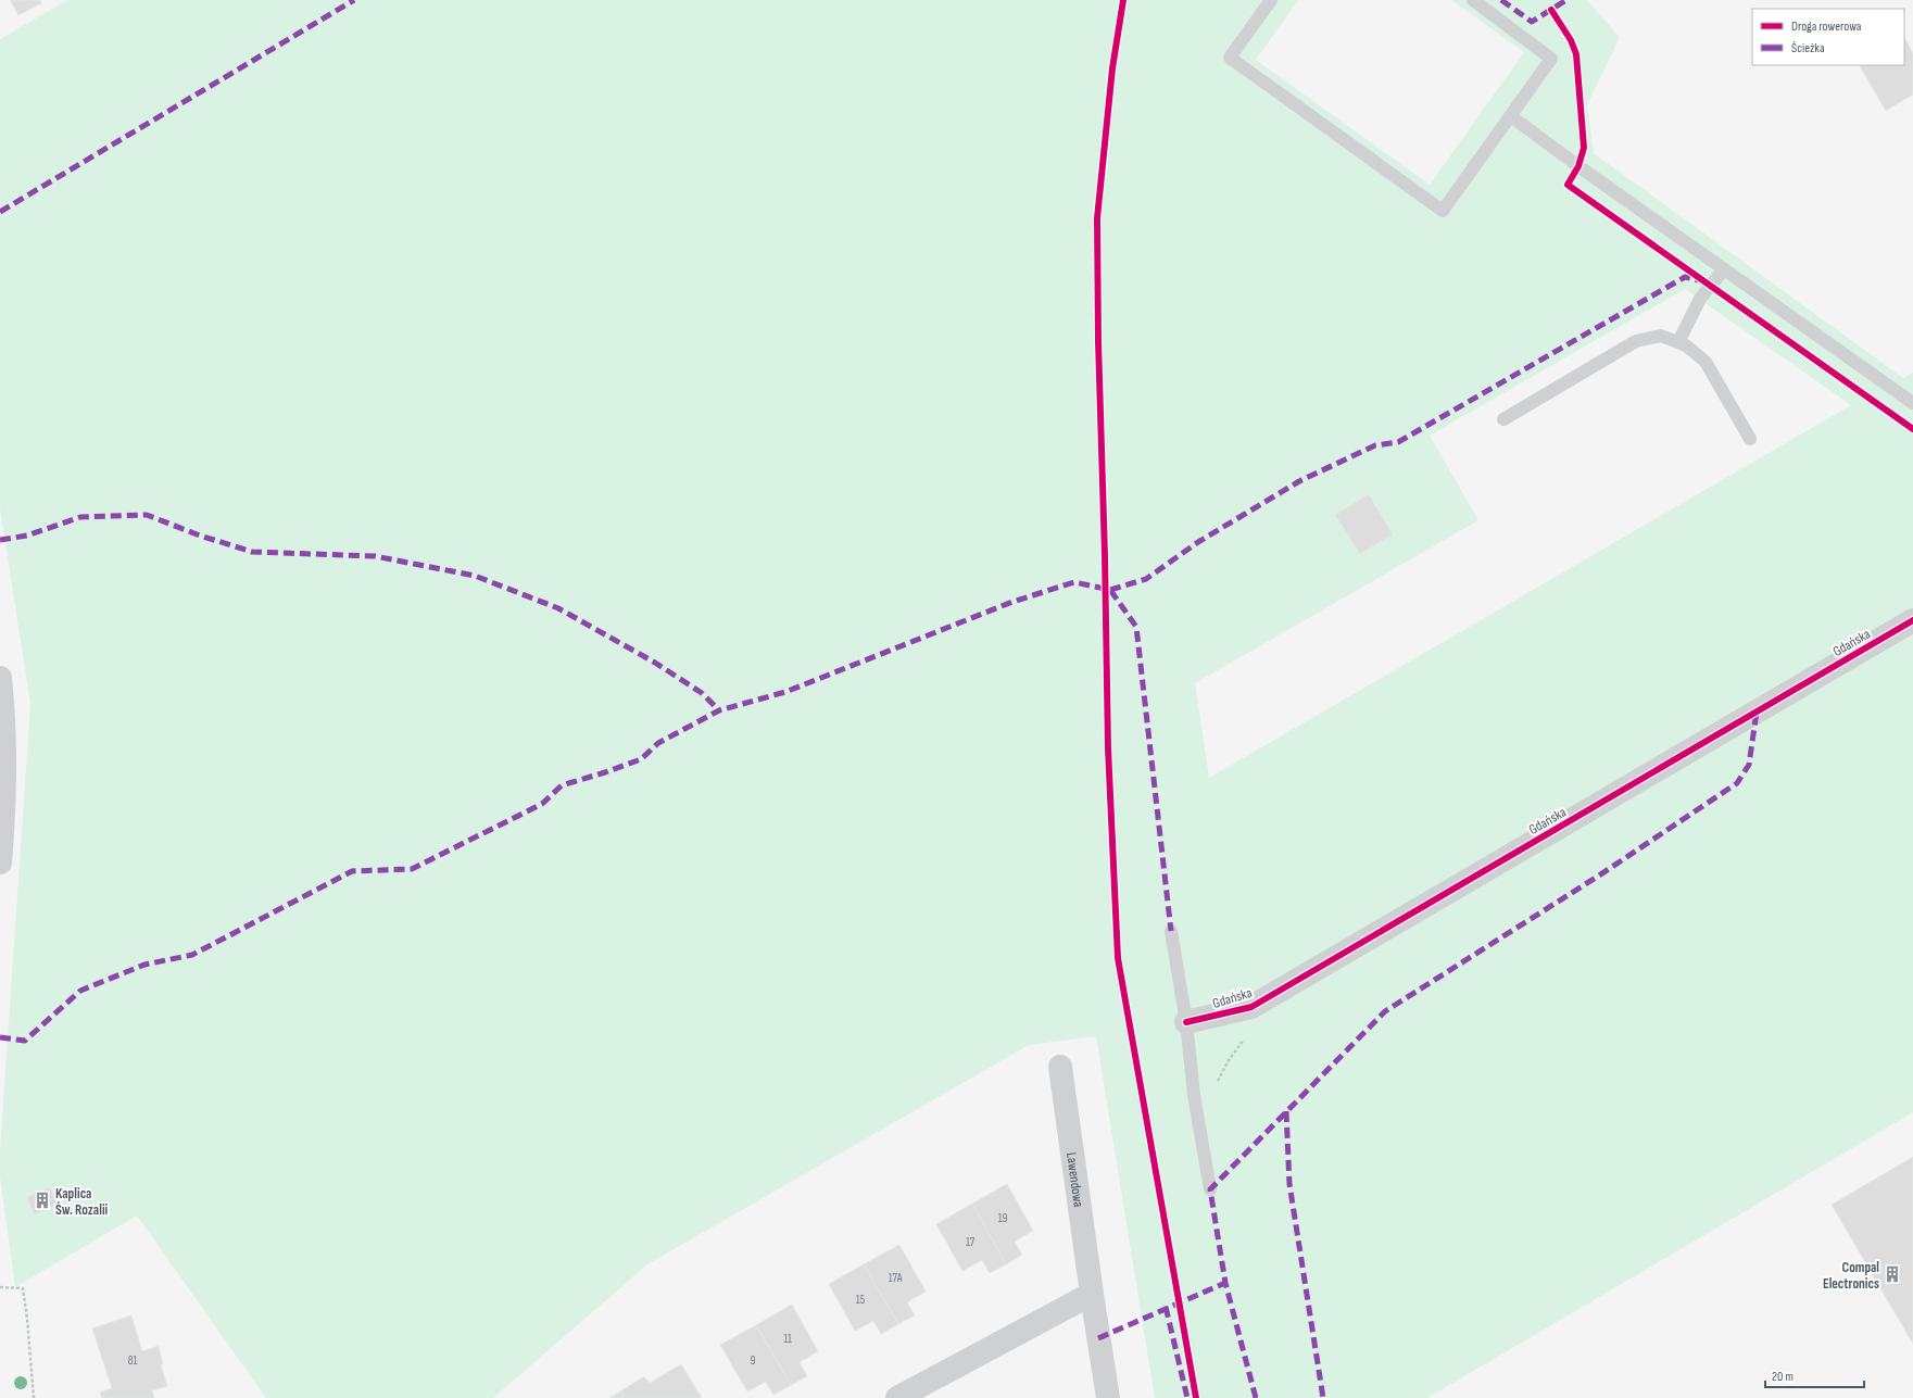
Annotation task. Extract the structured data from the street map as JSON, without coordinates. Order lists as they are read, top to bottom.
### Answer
{
  "streets": {
    "street": ["Gdańska", "Lawendowa"]
  },
  "places": {
    "building": ["Kaplica Św. Rozalii", "Compal Electronics"]
  },
  "house_numbers": [
    "19",
    "17",
    "17A",
    "15",
    "11",
    "81",
    "9"
  ],
  "legend": ["Droga rowerowa", "Ścieżka"],
  "scale_bar": "20 m"
}
